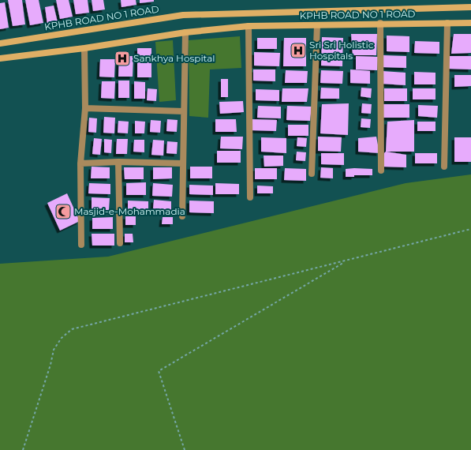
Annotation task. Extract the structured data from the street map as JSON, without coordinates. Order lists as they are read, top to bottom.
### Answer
{
  "streets": {
    "main road": ["KPHB ROAD NO 1 ROAD"]
  },
  "places": {
    "hospital": ["Sri Sri Holistic Hospitals", "Sankhya Hospital"],
    "mosque": ["Masjid-e-Mohammadia"]
  }
}
